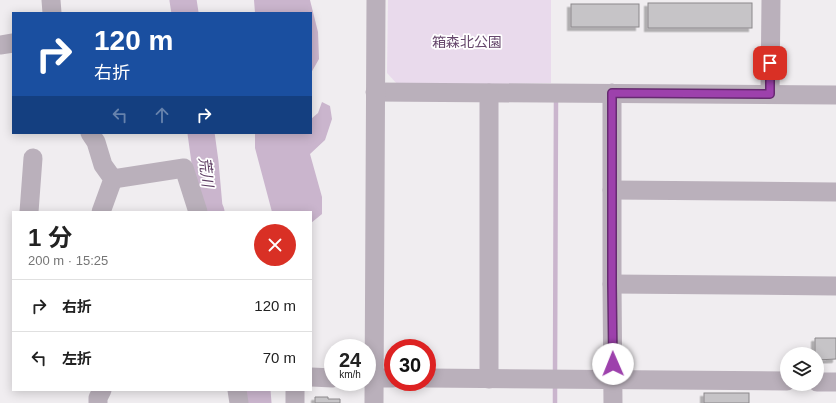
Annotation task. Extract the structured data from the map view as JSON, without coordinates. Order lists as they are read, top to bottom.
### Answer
{
  "water": ["荒川"],
  "parks": ["箱森北公園"],
  "page": {
    "turn": ["120 m", "右折"],
    "heading": ["1 分", "200 m · 15:25"],
    "list": [
      {
        "name": "右折",
        "value": "120 m"
      },
      {
        "name": "左折",
        "value": "70 m"
      }
    ],
    "speed": "24 km/h",
    "limit": "30"
  }
}
